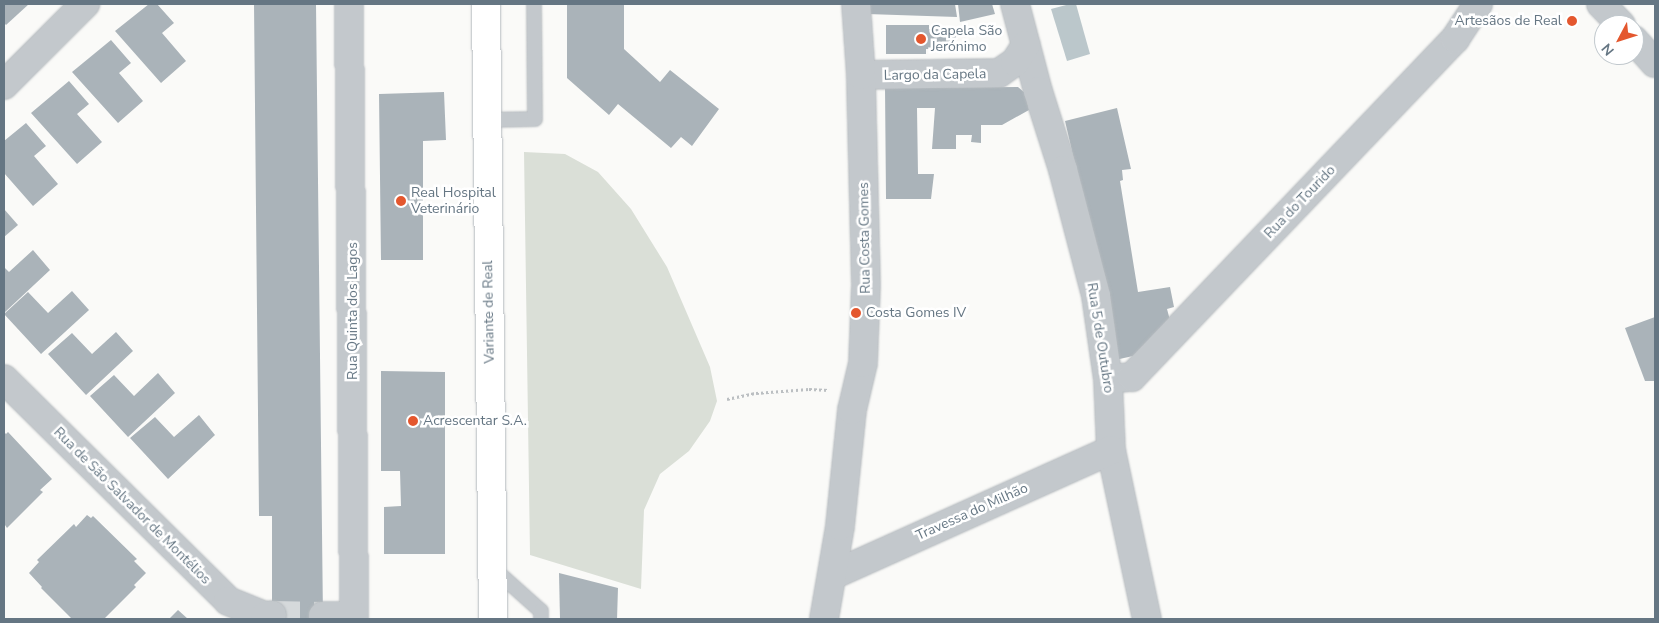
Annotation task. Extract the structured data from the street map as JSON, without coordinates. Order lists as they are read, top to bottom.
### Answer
{
  "streets": {
    "main road": ["Variante de Real"],
    "street": [
      "Largo da Capela",
      "Rua do Tourido",
      "Rua Costa Gomes",
      "Rua Quinta dos Lagos",
      "Rua 5 de Outubro",
      "Rua de São Salvador de Montélios",
      "Travessa do Milhão"
    ]
  },
  "crossings": [
    ["Largo da Capela", "Rua Costa Gomes"],
    ["Largo da Capela", "Rua 5 de Outubro"],
    ["Rua do Tourido", "Rua 5 de Outubro"],
    ["Rua Costa Gomes", "Travessa do Milhão"],
    ["Rua 5 de Outubro", "Travessa do Milhão"]
  ],
  "places": [
    "Artesãos de Real",
    "Capela São Jerónimo",
    "Real Hospital Veterinário",
    "Costa Gomes IV",
    "Acrescentar S.A."
  ],
  "north": "bottom left"
}
